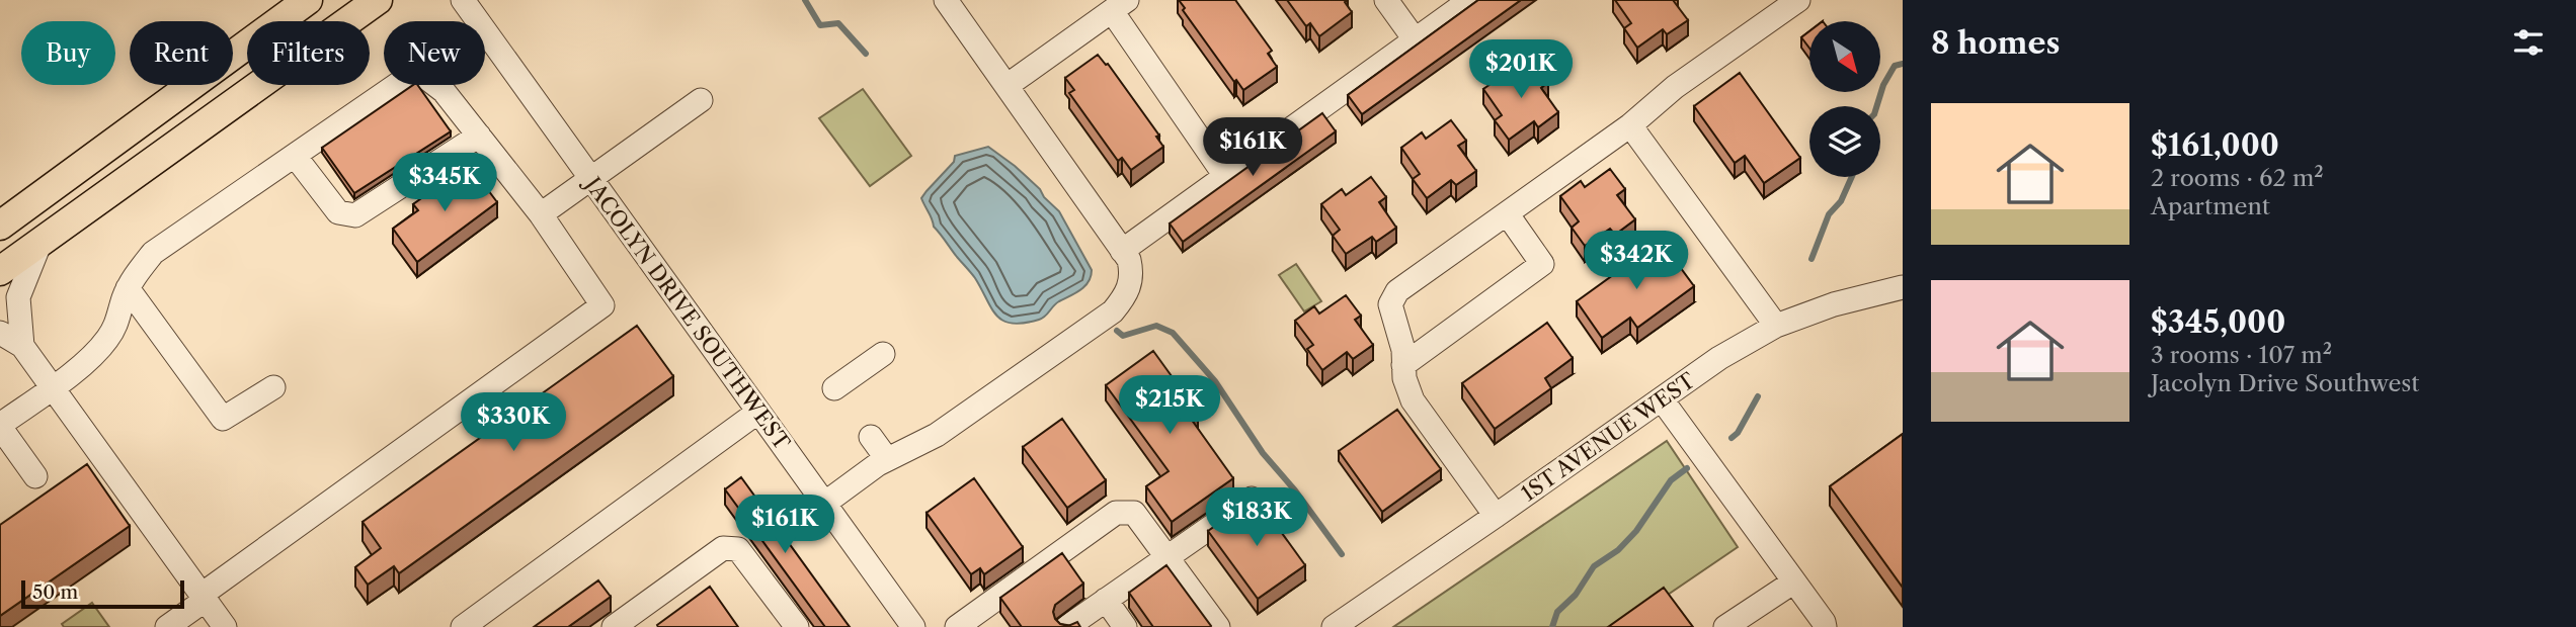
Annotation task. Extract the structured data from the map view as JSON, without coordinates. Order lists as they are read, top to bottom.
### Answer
{
  "streets": {
    "street": ["JACOLYN DRIVE SOUTHWEST", "1ST AVENUE WEST"]
  },
  "scale_bar": "50 m",
  "north": "bottom right",
  "page": {
    "heading": "8 homes",
    "chip": [
      "Buy",
      "Rent",
      "Filters",
      "New"
    ],
    "price": [
      "$201K",
      "$161K",
      "$345K",
      "$342K",
      "$215K",
      "$330K",
      "$183K",
      "$161K"
    ],
    "list": [
      {
        "name": "$161,000",
        "note": "2 rooms · 62 m² · Apartment"
      },
      {
        "name": "$345,000",
        "note": "3 rooms · 107 m² · Jacolyn Drive Southwest"
      }
    ],
    "scale": "50 m"
  }
}
